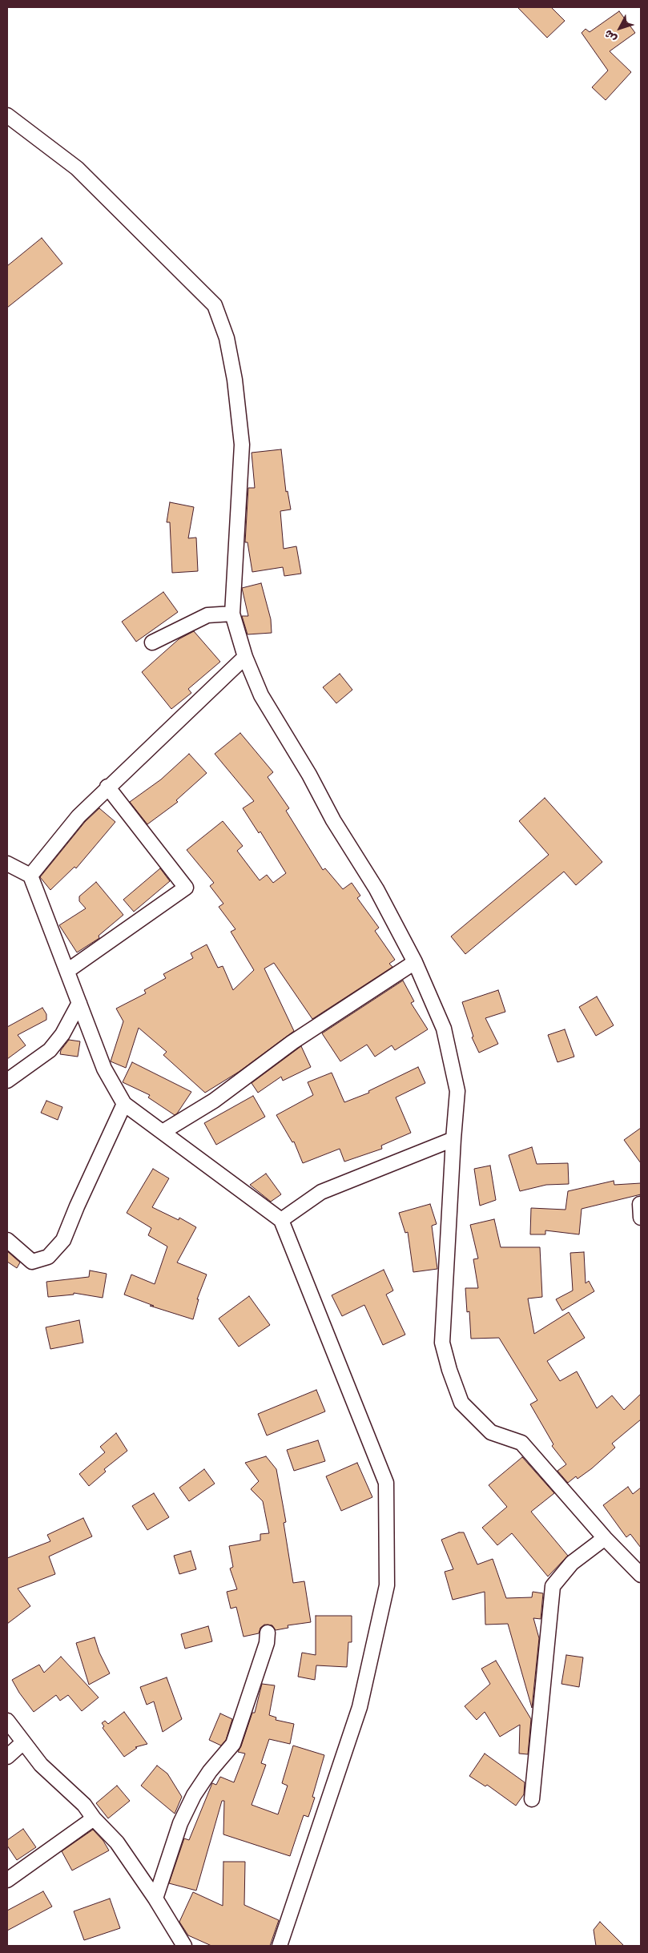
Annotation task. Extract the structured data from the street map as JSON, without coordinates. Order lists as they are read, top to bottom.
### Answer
{
  "north": "bottom left"
}
